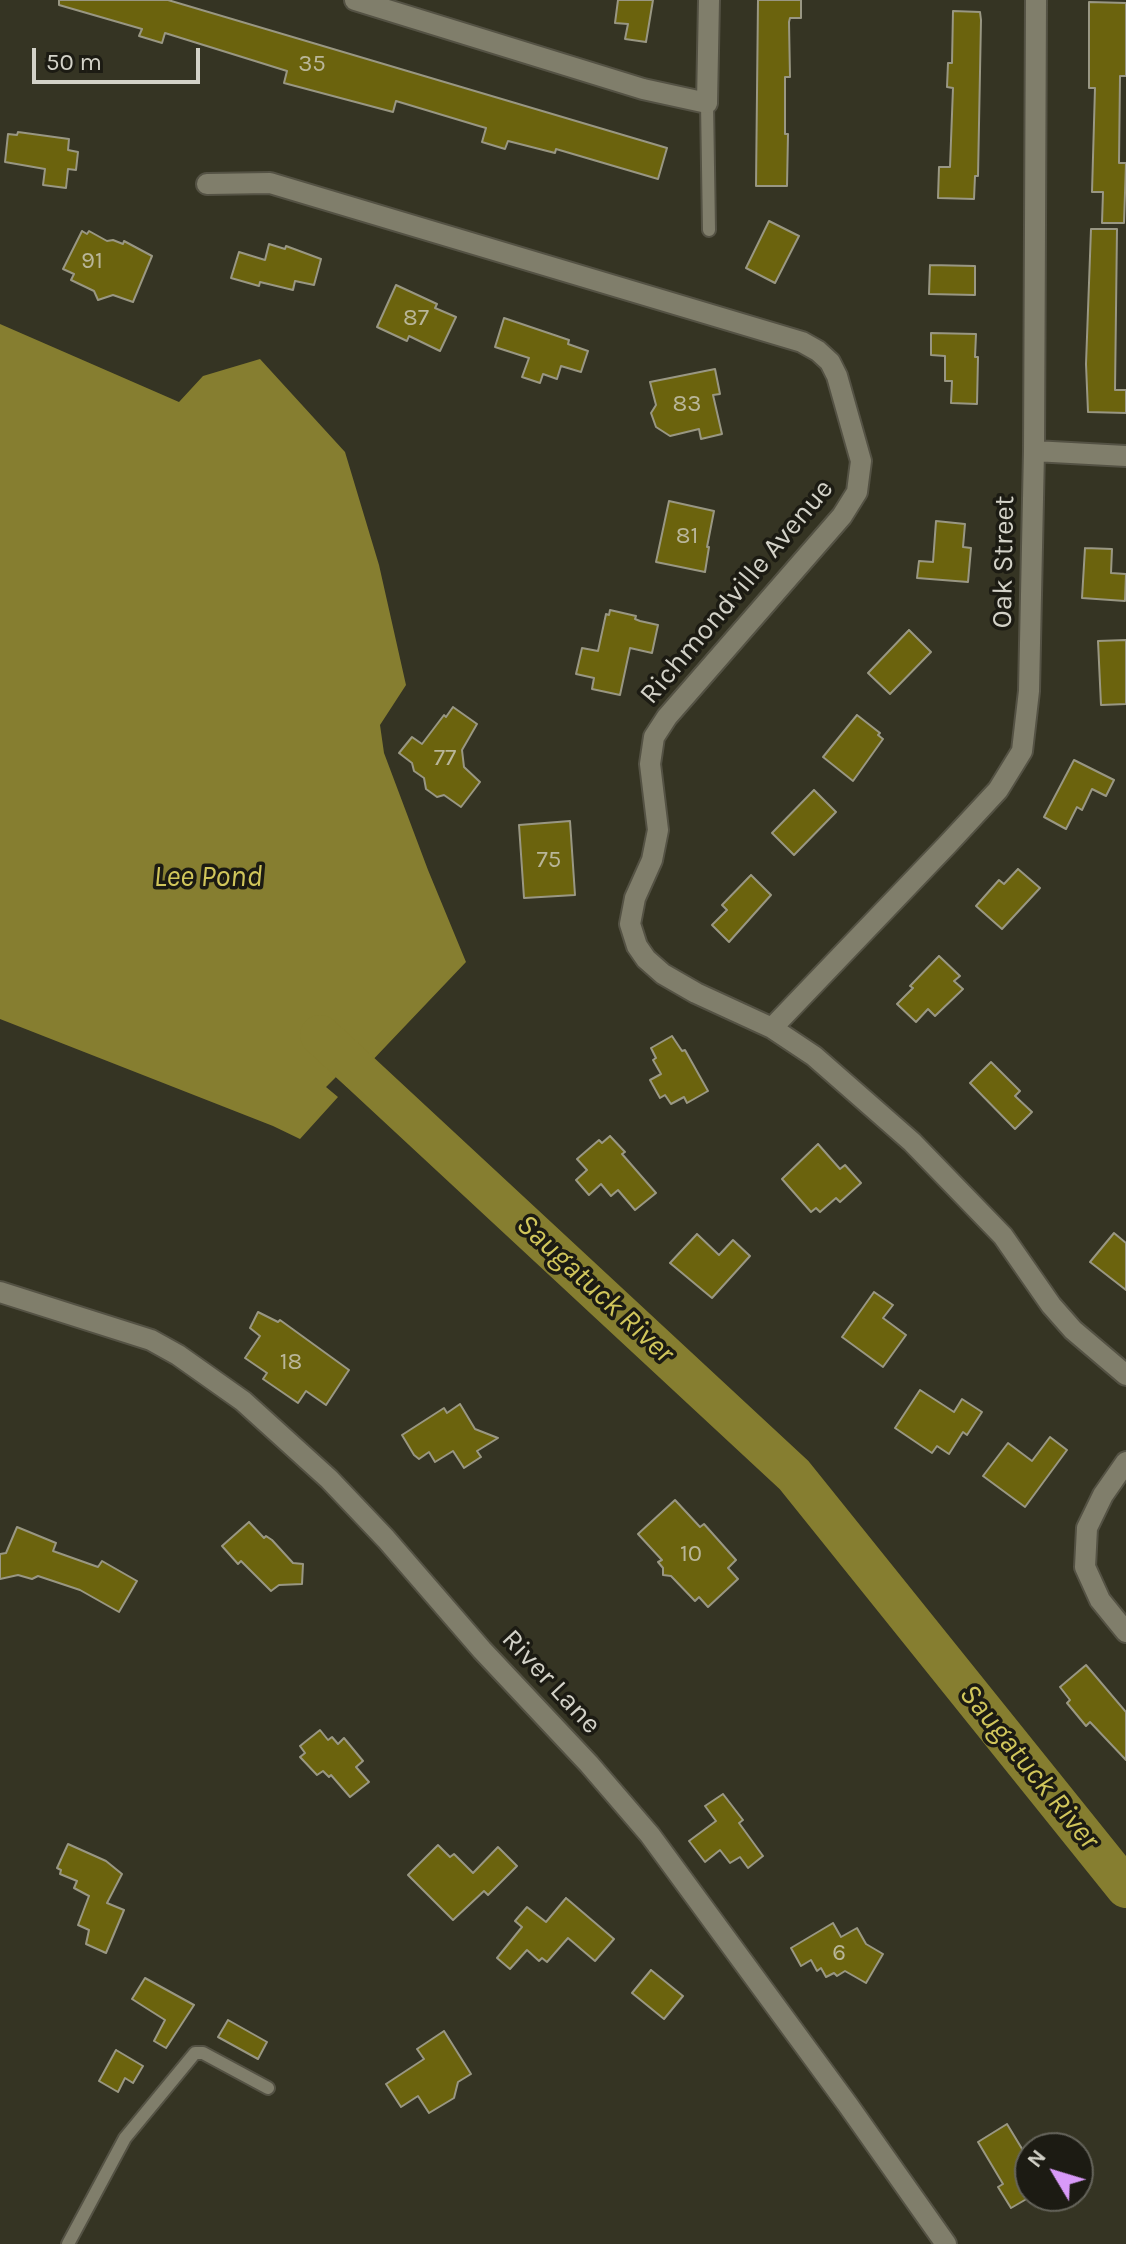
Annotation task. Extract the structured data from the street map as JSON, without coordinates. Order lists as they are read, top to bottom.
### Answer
{
  "streets": {
    "street": ["Oak Street", "Richmondville Avenue", "River Lane"]
  },
  "crossings": [
    ["Oak Street", "Richmondville Avenue"]
  ],
  "water": ["Lee Pond", "Saugatuck River"],
  "house_numbers": [
    "35",
    "91",
    "87",
    "83",
    "81",
    "77",
    "75",
    "18",
    "10",
    "6"
  ],
  "scale_bar": "50 m",
  "north": "top left"
}
